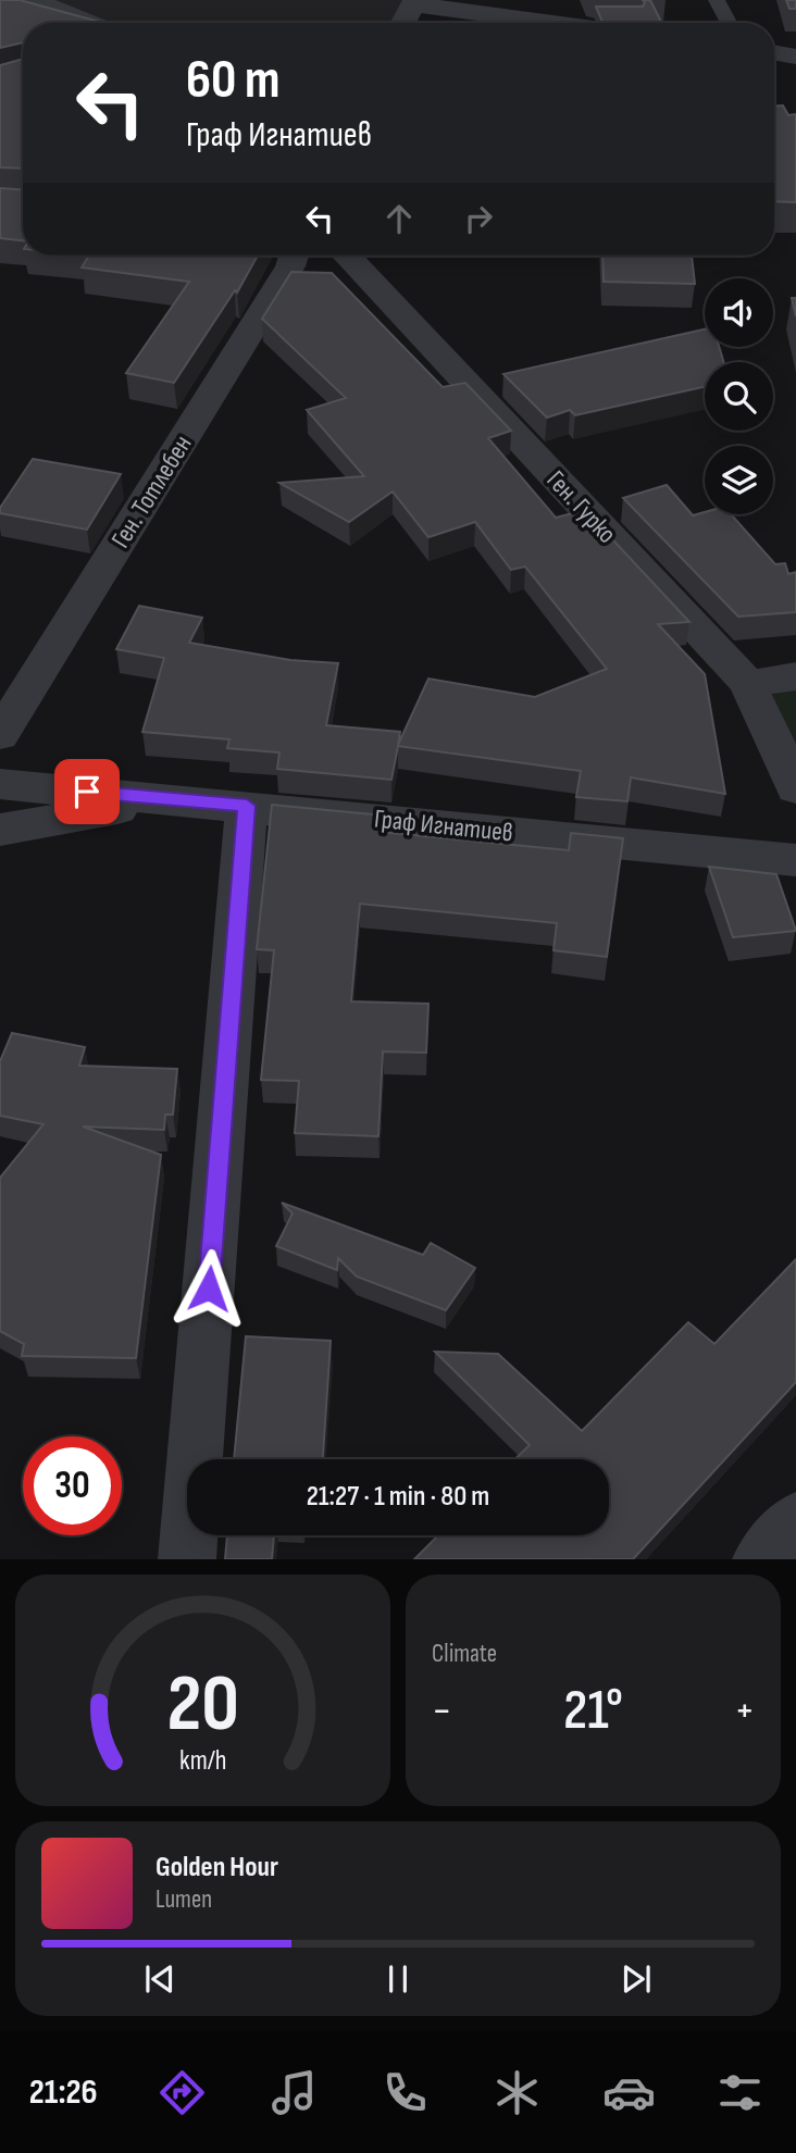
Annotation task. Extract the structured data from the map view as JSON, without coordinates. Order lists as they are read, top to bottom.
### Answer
{
  "streets": {
    "street": ["Ген. Тотлебен", "Ген. Гурко", "Граф Игнатиев"]
  },
  "page": {
    "turn": ["60 m", "Граф Игнатиев"],
    "limit": "30",
    "trip": "21:27 · 1 min · 80 m",
    "tile": "Climate",
    "heat": ["−", "21°", "+"],
    "song": ["Golden Hour", "Lumen"],
    "tabs": "21:26",
    "gauge": ["20", "km/h"]
  }
}
